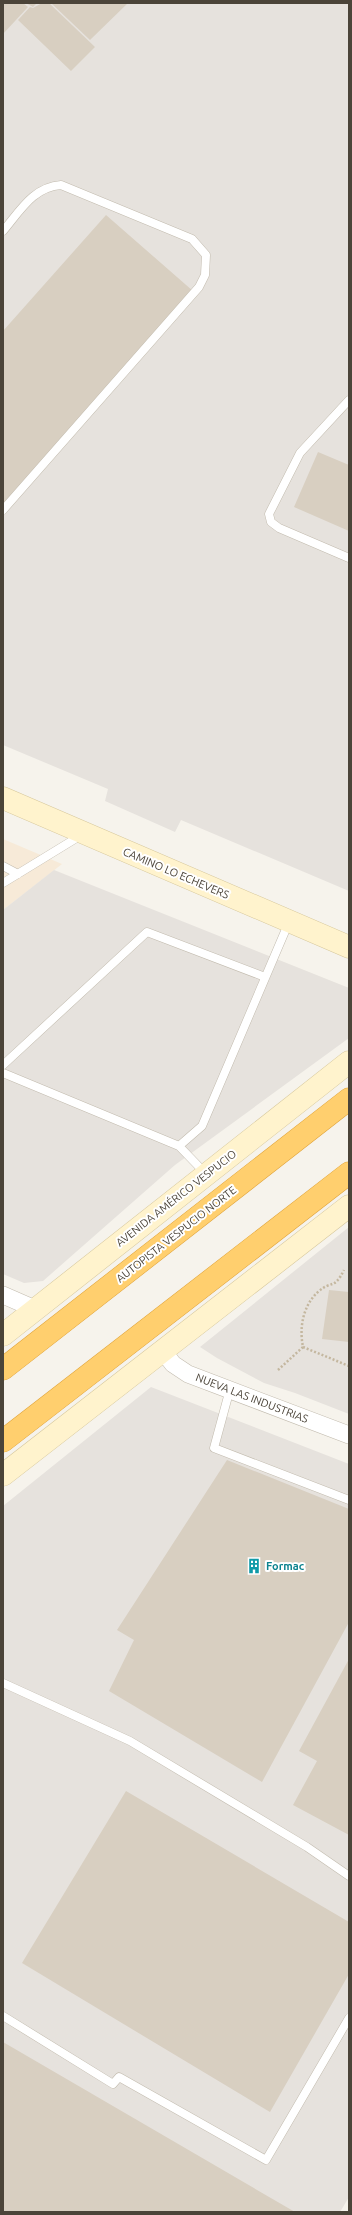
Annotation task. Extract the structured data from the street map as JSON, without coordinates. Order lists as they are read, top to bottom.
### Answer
{
  "streets": {
    "highway": ["AUTOPISTA VESPUCIO NORTE"],
    "main road": ["CAMINO LO ECHEVERS", "AVENIDA AMÉRICO VESPUCIO"],
    "street": ["NUEVA LAS INDUSTRIAS"]
  },
  "places": {
    "building": ["Formac"]
  }
}
